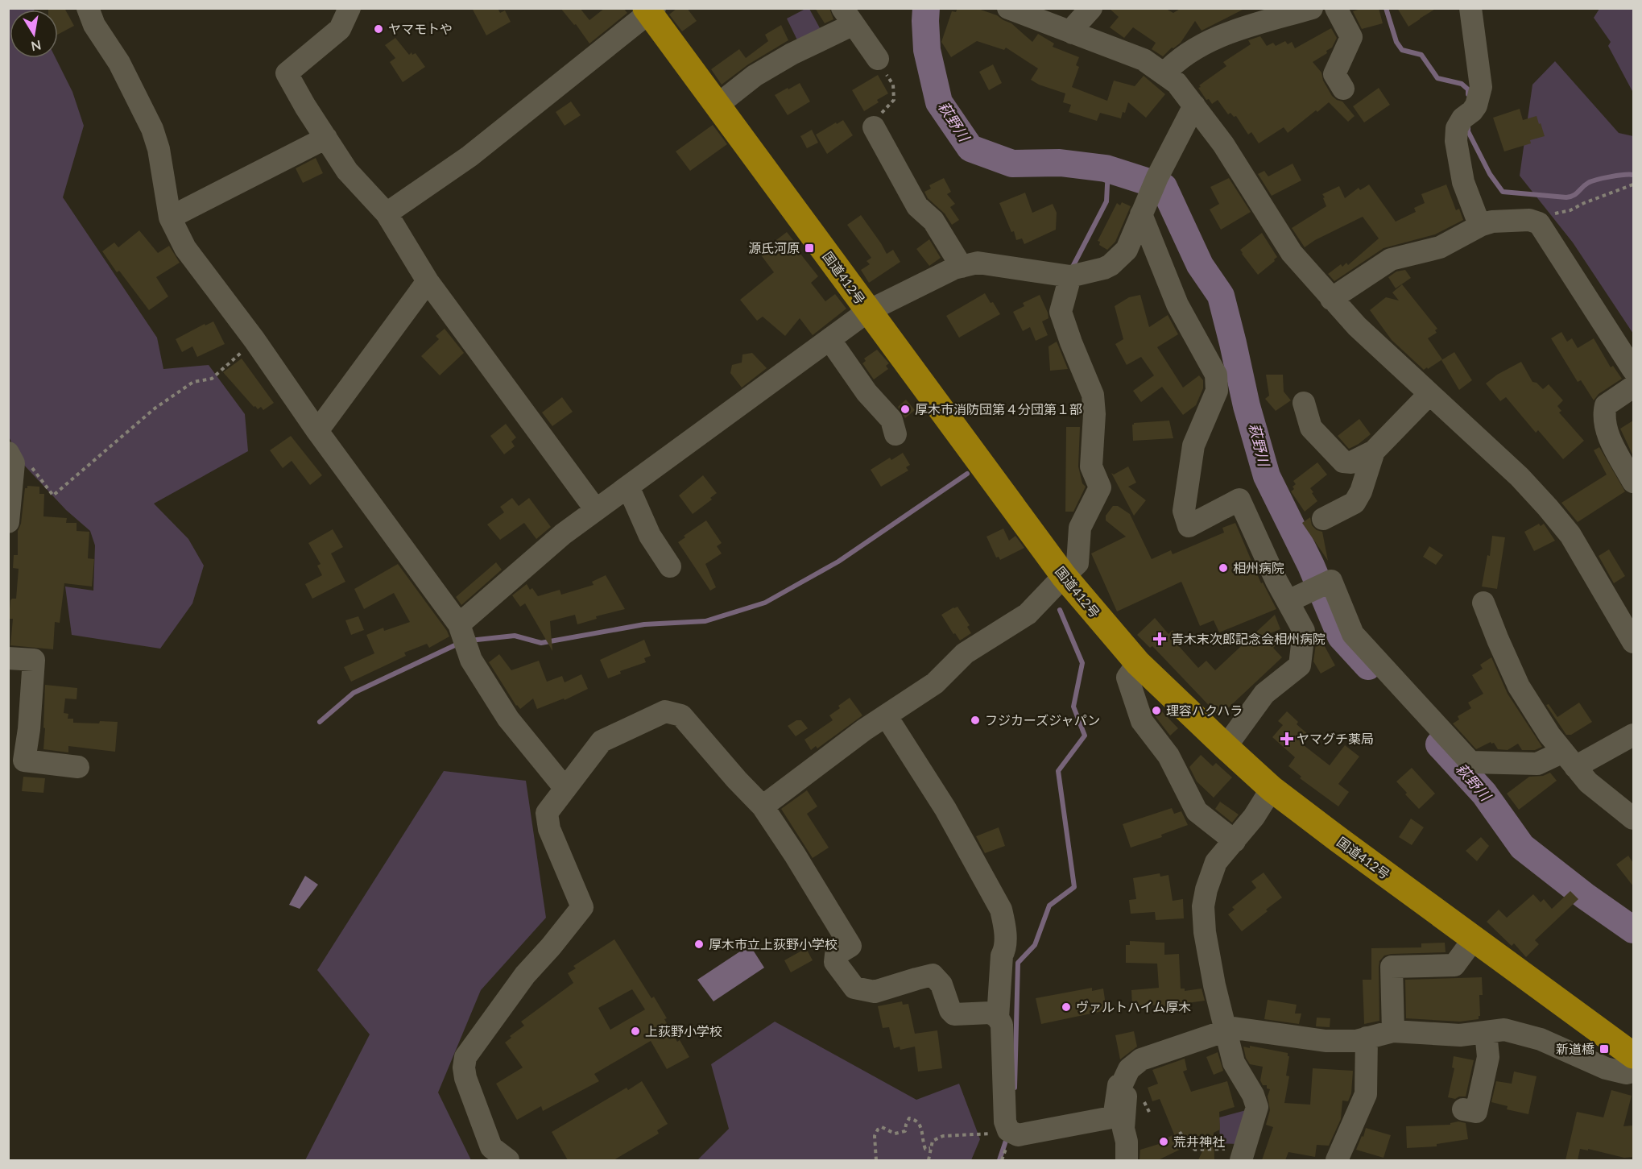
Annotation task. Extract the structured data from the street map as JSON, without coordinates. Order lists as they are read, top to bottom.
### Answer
{
  "streets": {
    "highway": ["国道412号"]
  },
  "water": ["萩野川"],
  "places": {
    "other": [
      "ヤマモトや",
      "厚木市消防団第４分団第１部",
      "相州病院",
      "理容ハクハラ",
      "フジカーズジャパン",
      "厚木市立上荻野小学校",
      "ヴァルトハイム厚木",
      "上荻野小学校",
      "荒井神社"
    ],
    "transit": ["源氏河原", "新道橋"],
    "health": ["青木末次郎記念会相州病院", "ヤマグチ薬局"]
  },
  "north": "bottom"
}
